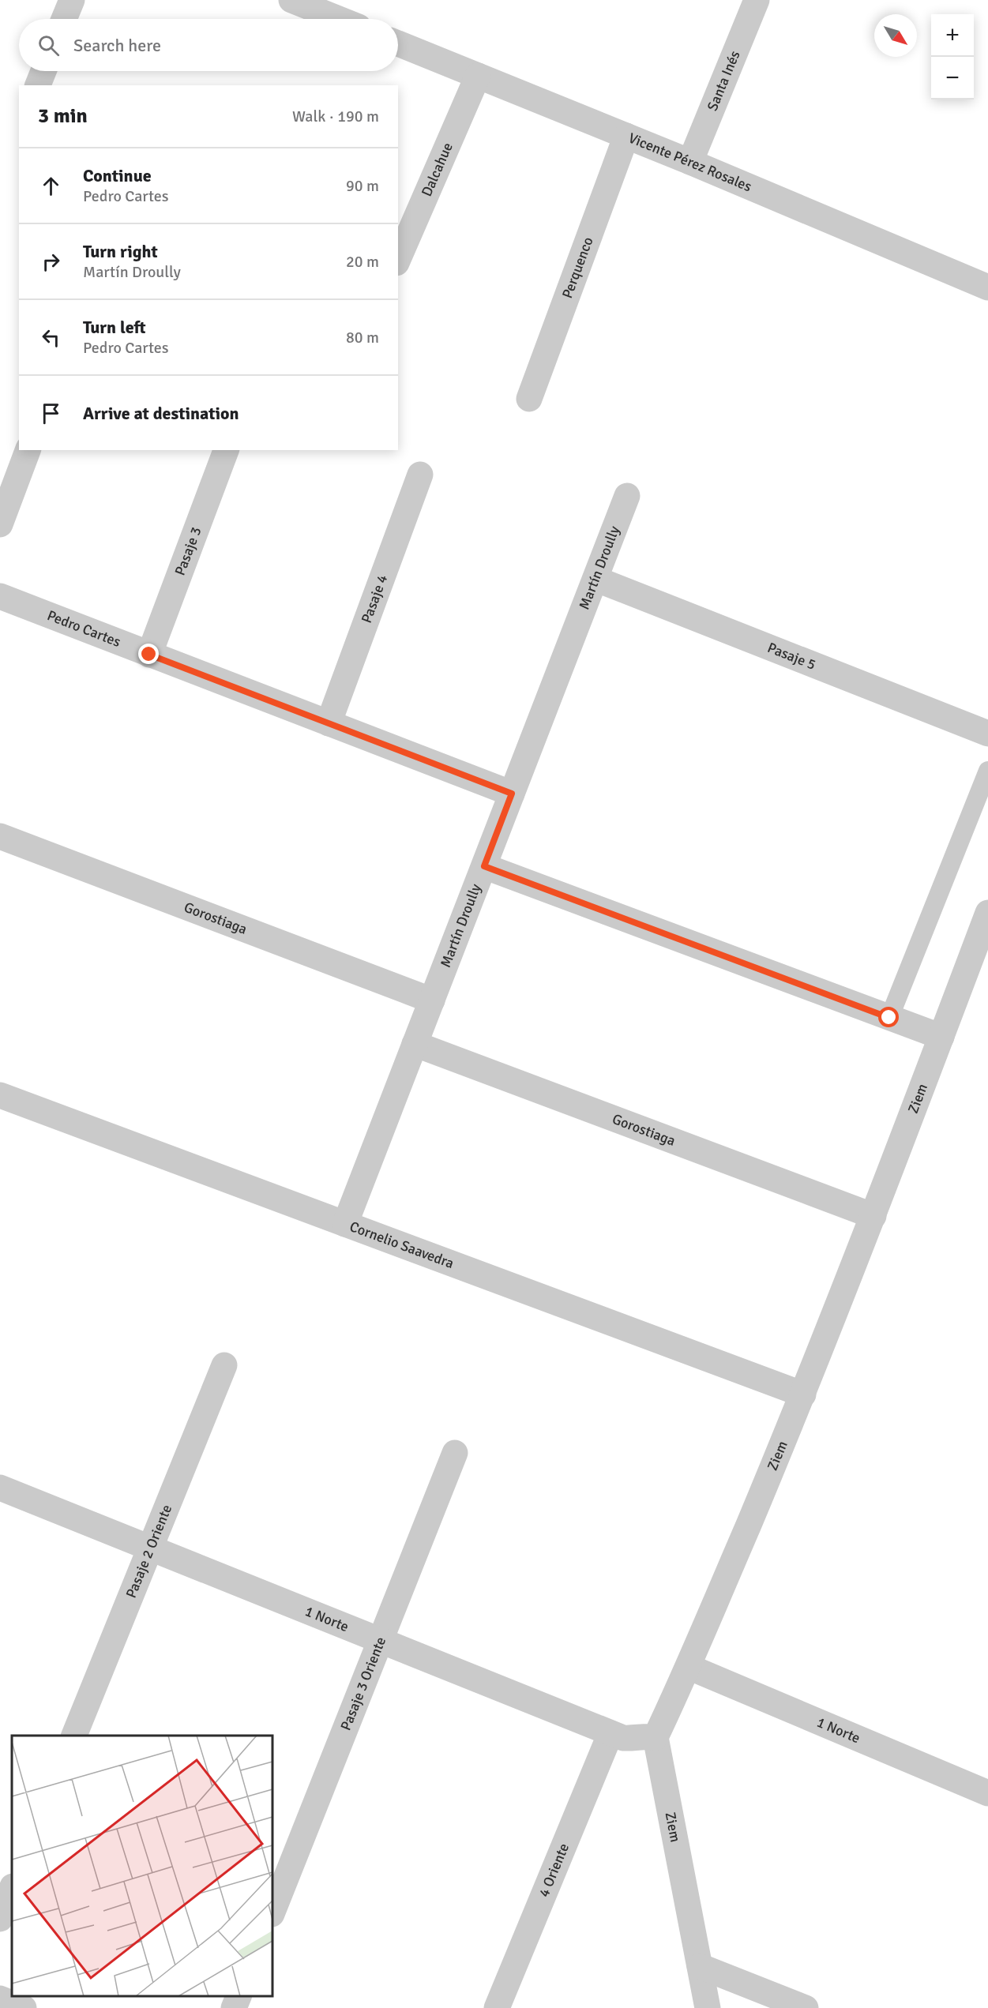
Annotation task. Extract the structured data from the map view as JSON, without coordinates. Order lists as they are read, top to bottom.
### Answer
{
  "streets": {
    "street": [
      "Santa Inés",
      "Vicente Pérez Rosales",
      "Dalcahue",
      "Perquenco",
      "Pasaje 3",
      "Martín Droully",
      "Pasaje 4",
      "Pedro Cartes",
      "Pasaje 5",
      "Gorostiaga",
      "Ziem",
      "Cornelio Saavedra",
      "Pasaje 2 Oriente",
      "1 Norte",
      "Pasaje 3 Oriente",
      "4 Oriente"
    ]
  },
  "crossings": [
    ["Santa Inés", "Vicente Pérez Rosales"],
    ["Vicente Pérez Rosales", "Dalcahue"],
    ["Vicente Pérez Rosales", "Perquenco"],
    ["Pasaje 3", "Pedro Cartes"],
    ["Martín Droully", "Pedro Cartes"],
    ["Martín Droully", "Pasaje 5"],
    ["Martín Droully", "Gorostiaga"],
    ["Martín Droully", "Cornelio Saavedra"],
    ["Pasaje 4", "Pedro Cartes"],
    ["Gorostiaga", "Ziem"],
    ["Ziem", "Cornelio Saavedra"],
    ["Ziem", "1 Norte"],
    ["Pasaje 2 Oriente", "1 Norte"],
    ["1 Norte", "Pasaje 3 Oriente"],
    ["1 Norte", "4 Oriente"]
  ],
  "north": "bottom right",
  "page": {
    "map_buttons": ["+", "−"],
    "search": "Search here",
    "heading": ["3 min", "Walk · 190 m"],
    "list": [
      ["Continue", "Pedro Cartes", "90 m"],
      ["Turn right", "Martín Droully", "20 m"],
      ["Turn left", "Pedro Cartes", "80 m"],
      "Arrive at destination"
    ]
  }
}
